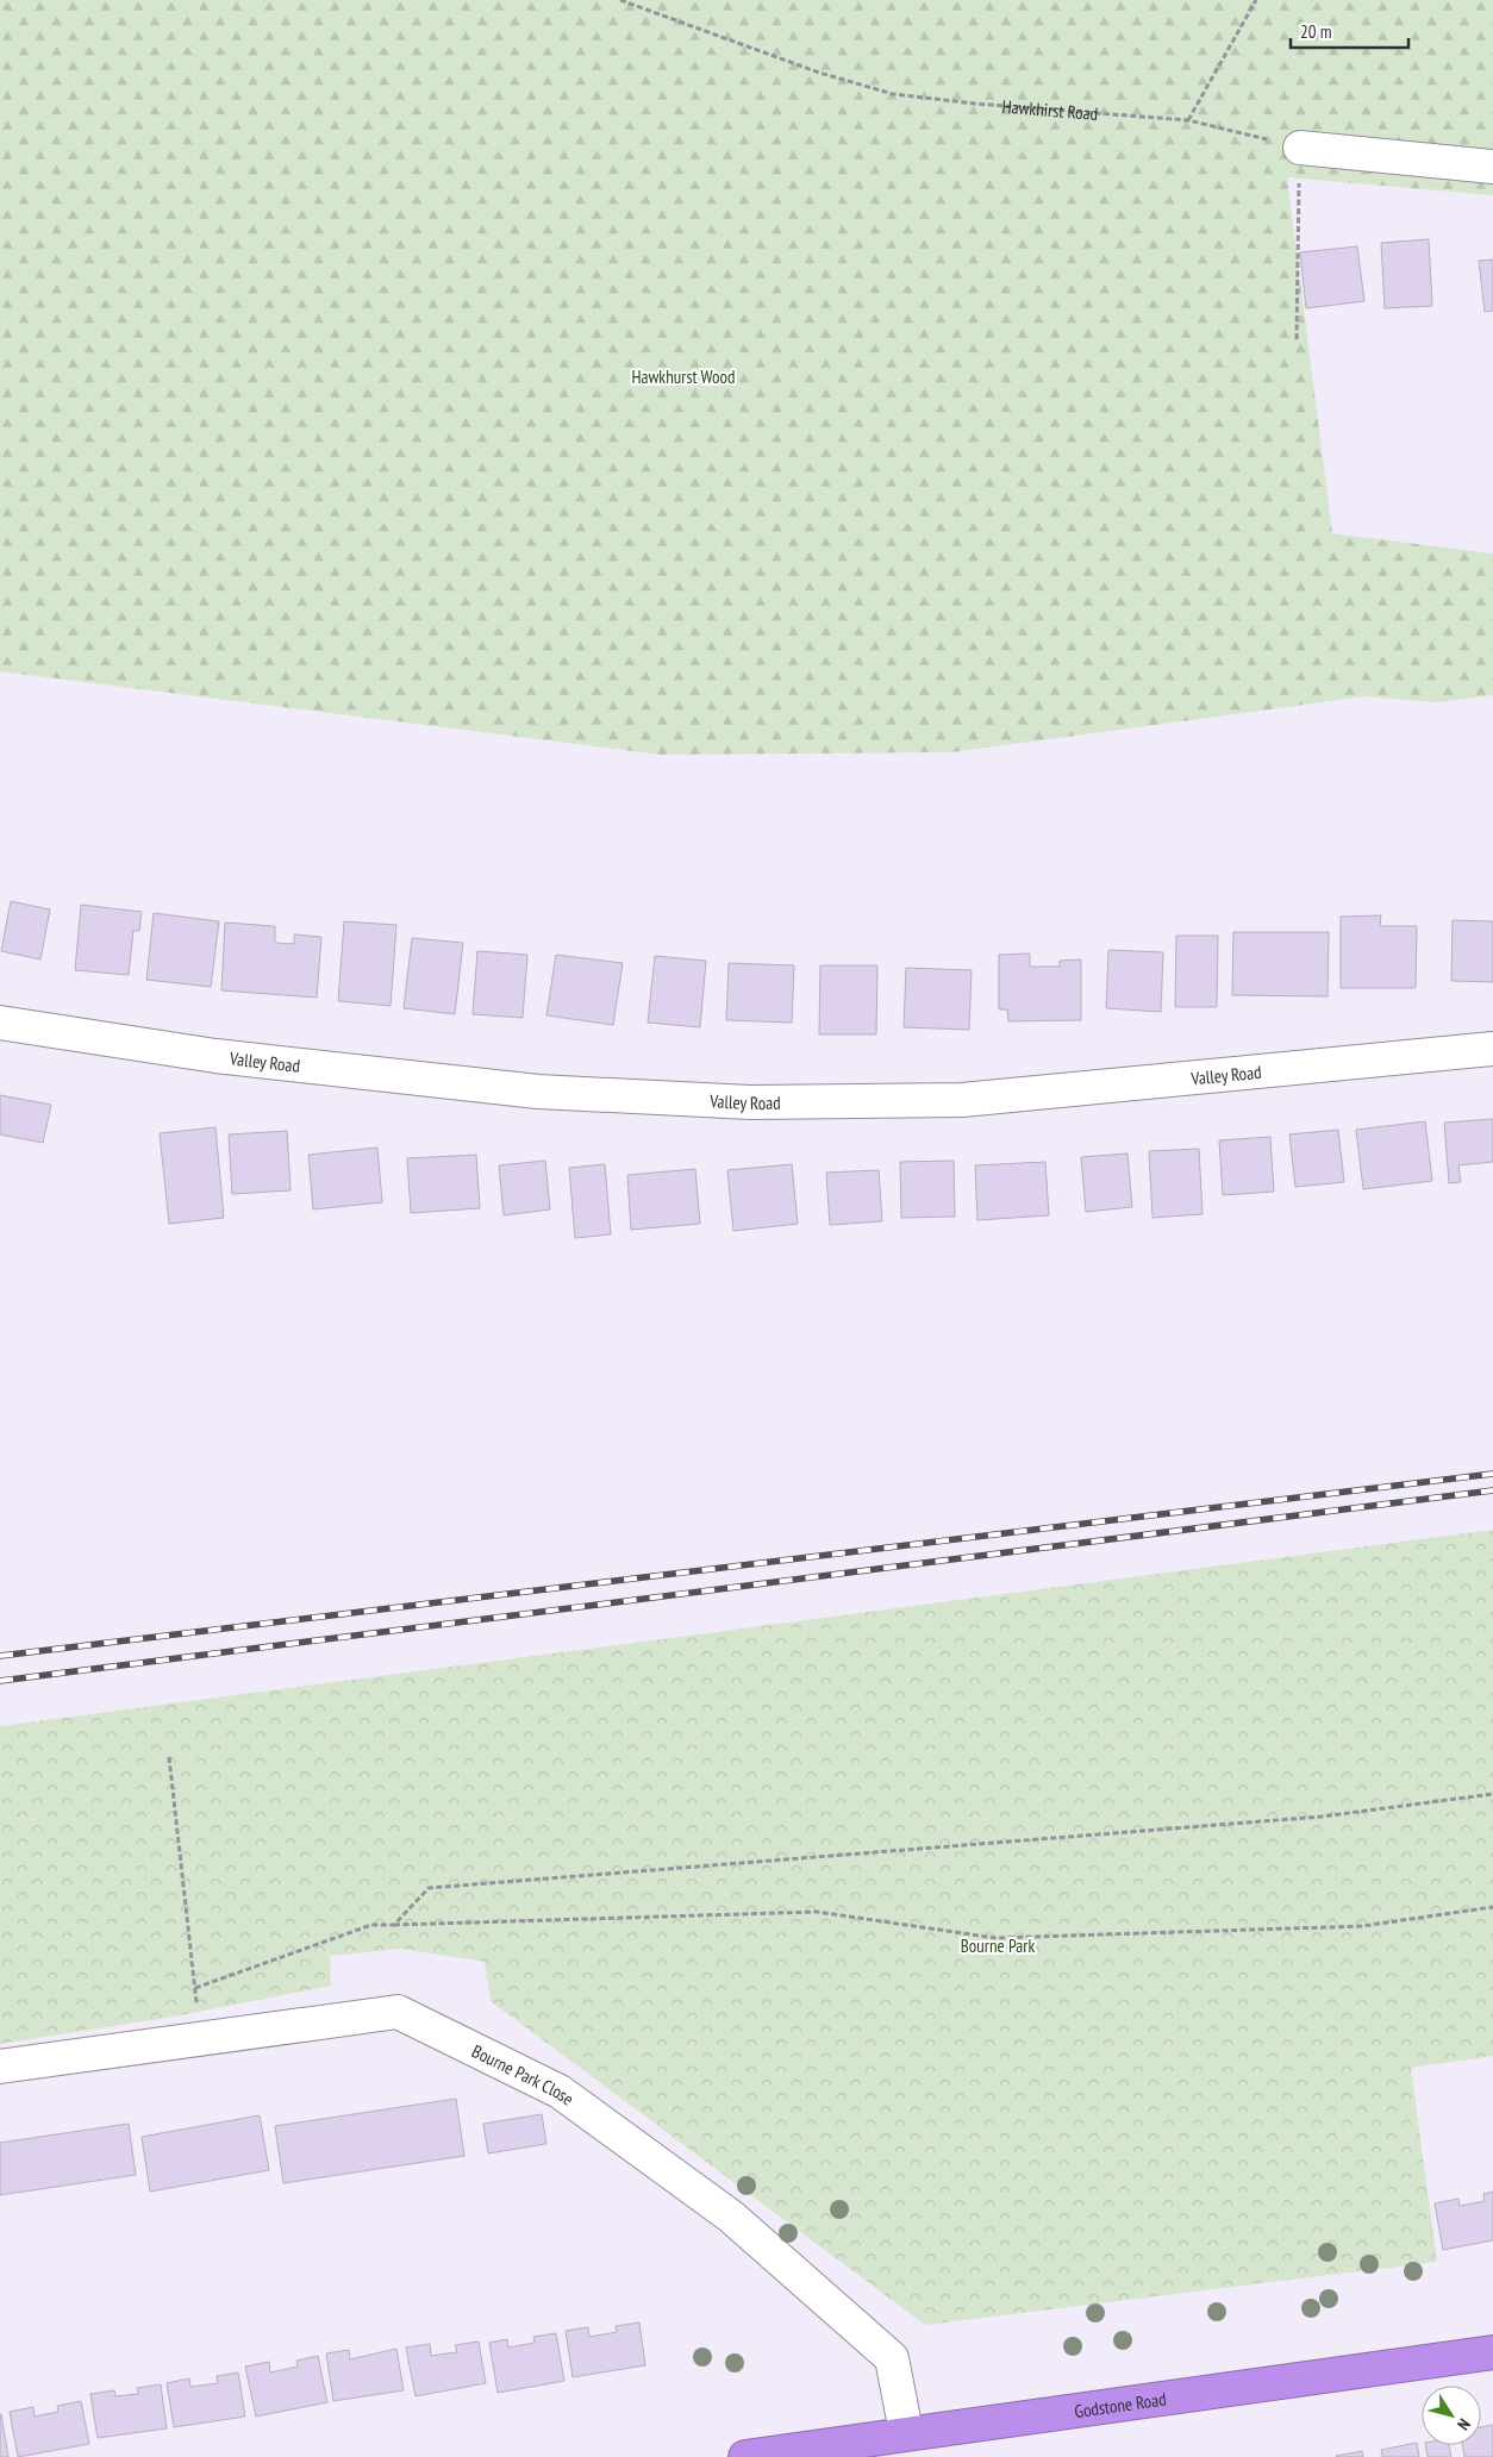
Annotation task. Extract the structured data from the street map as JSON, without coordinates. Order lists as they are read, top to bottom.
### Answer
{
  "streets": {
    "highway": ["Godstone Road"],
    "street": ["Valley Road", "Bourne Park Close"],
    "path": ["Hawkhirst Road"]
  },
  "crossings": [
    ["Bourne Park Close", "Godstone Road"]
  ],
  "parks": ["Hawkhurst Wood", "Bourne Park"],
  "scale_bar": "20 m",
  "north": "bottom right"
}
